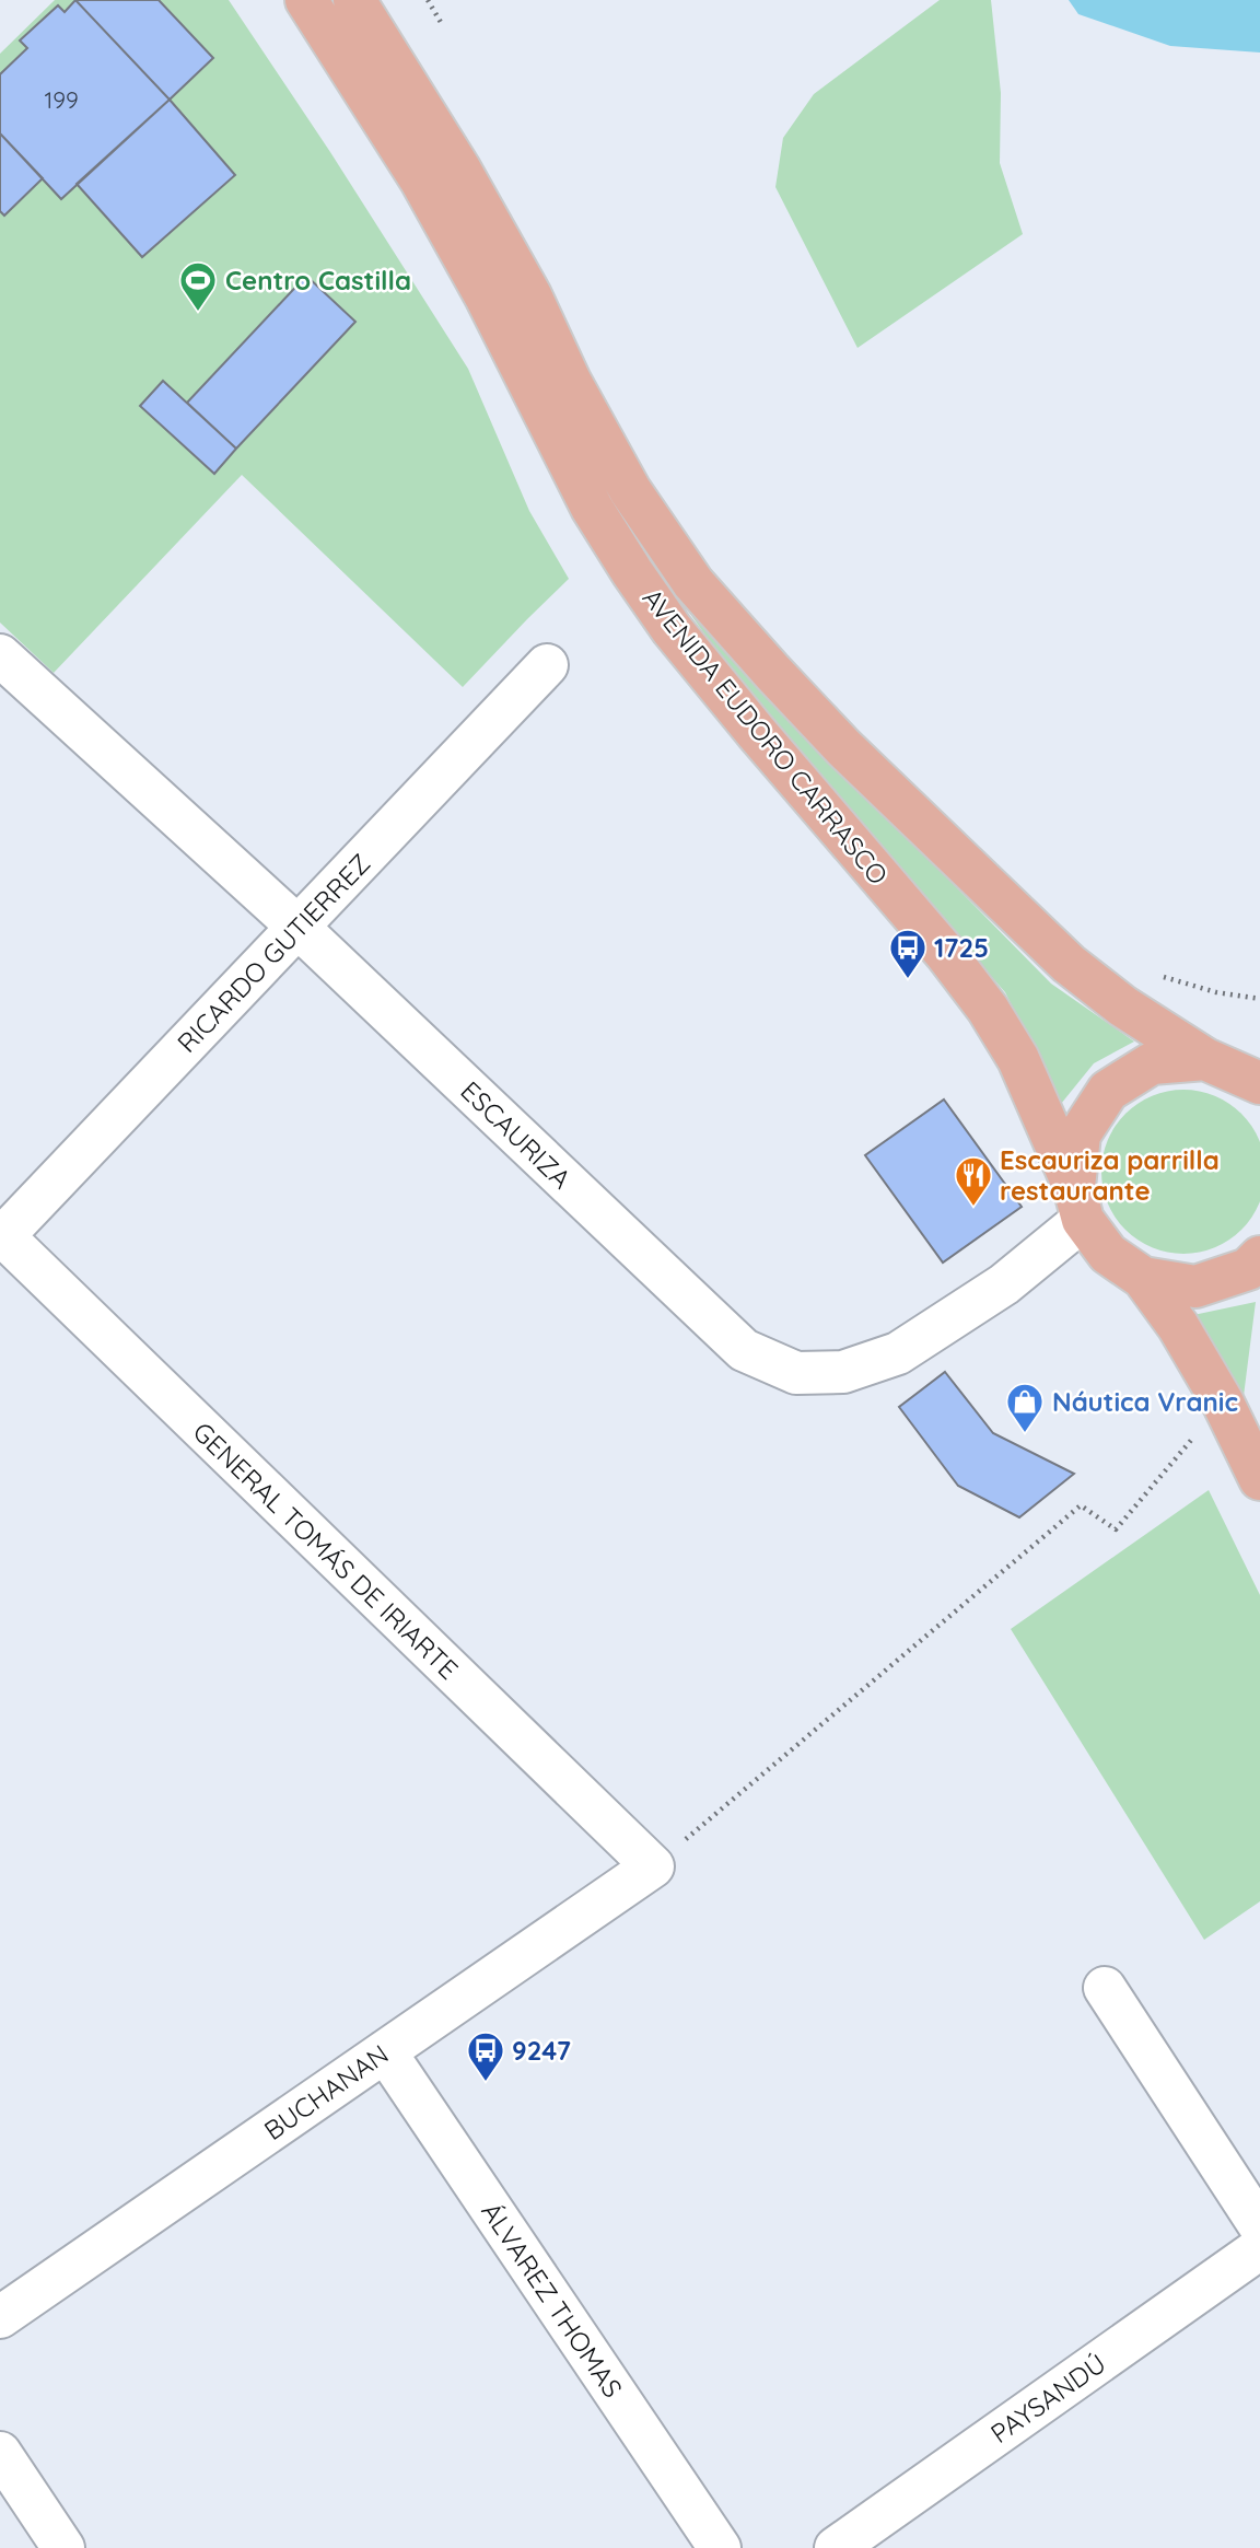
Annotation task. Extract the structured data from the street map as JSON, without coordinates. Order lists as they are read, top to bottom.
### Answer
{
  "streets": {
    "main road": ["AVENIDA EUDORO CARRASCO"],
    "street": [
      "RICARDO GUTIERREZ",
      "ESCAURIZA",
      "GENERAL TOMÁS DE IRIARTE",
      "BUCHANAN",
      "ÁLVAREZ THOMAS",
      "PAYSANDÚ"
    ]
  },
  "crossings": [
    ["AVENIDA EUDORO CARRASCO", "ESCAURIZA"],
    ["RICARDO GUTIERREZ", "ESCAURIZA"],
    ["RICARDO GUTIERREZ", "GENERAL TOMÁS DE IRIARTE"],
    ["GENERAL TOMÁS DE IRIARTE", "BUCHANAN"],
    ["BUCHANAN", "ÁLVAREZ THOMAS"]
  ],
  "places": {
    "sports": ["Centro Castilla"],
    "bus stop": ["1725", "9247"],
    "restaurant": ["Escauriza parrilla restaurante"],
    "shop": ["Náutica Vranic"]
  },
  "house_numbers": ["199"]
}
